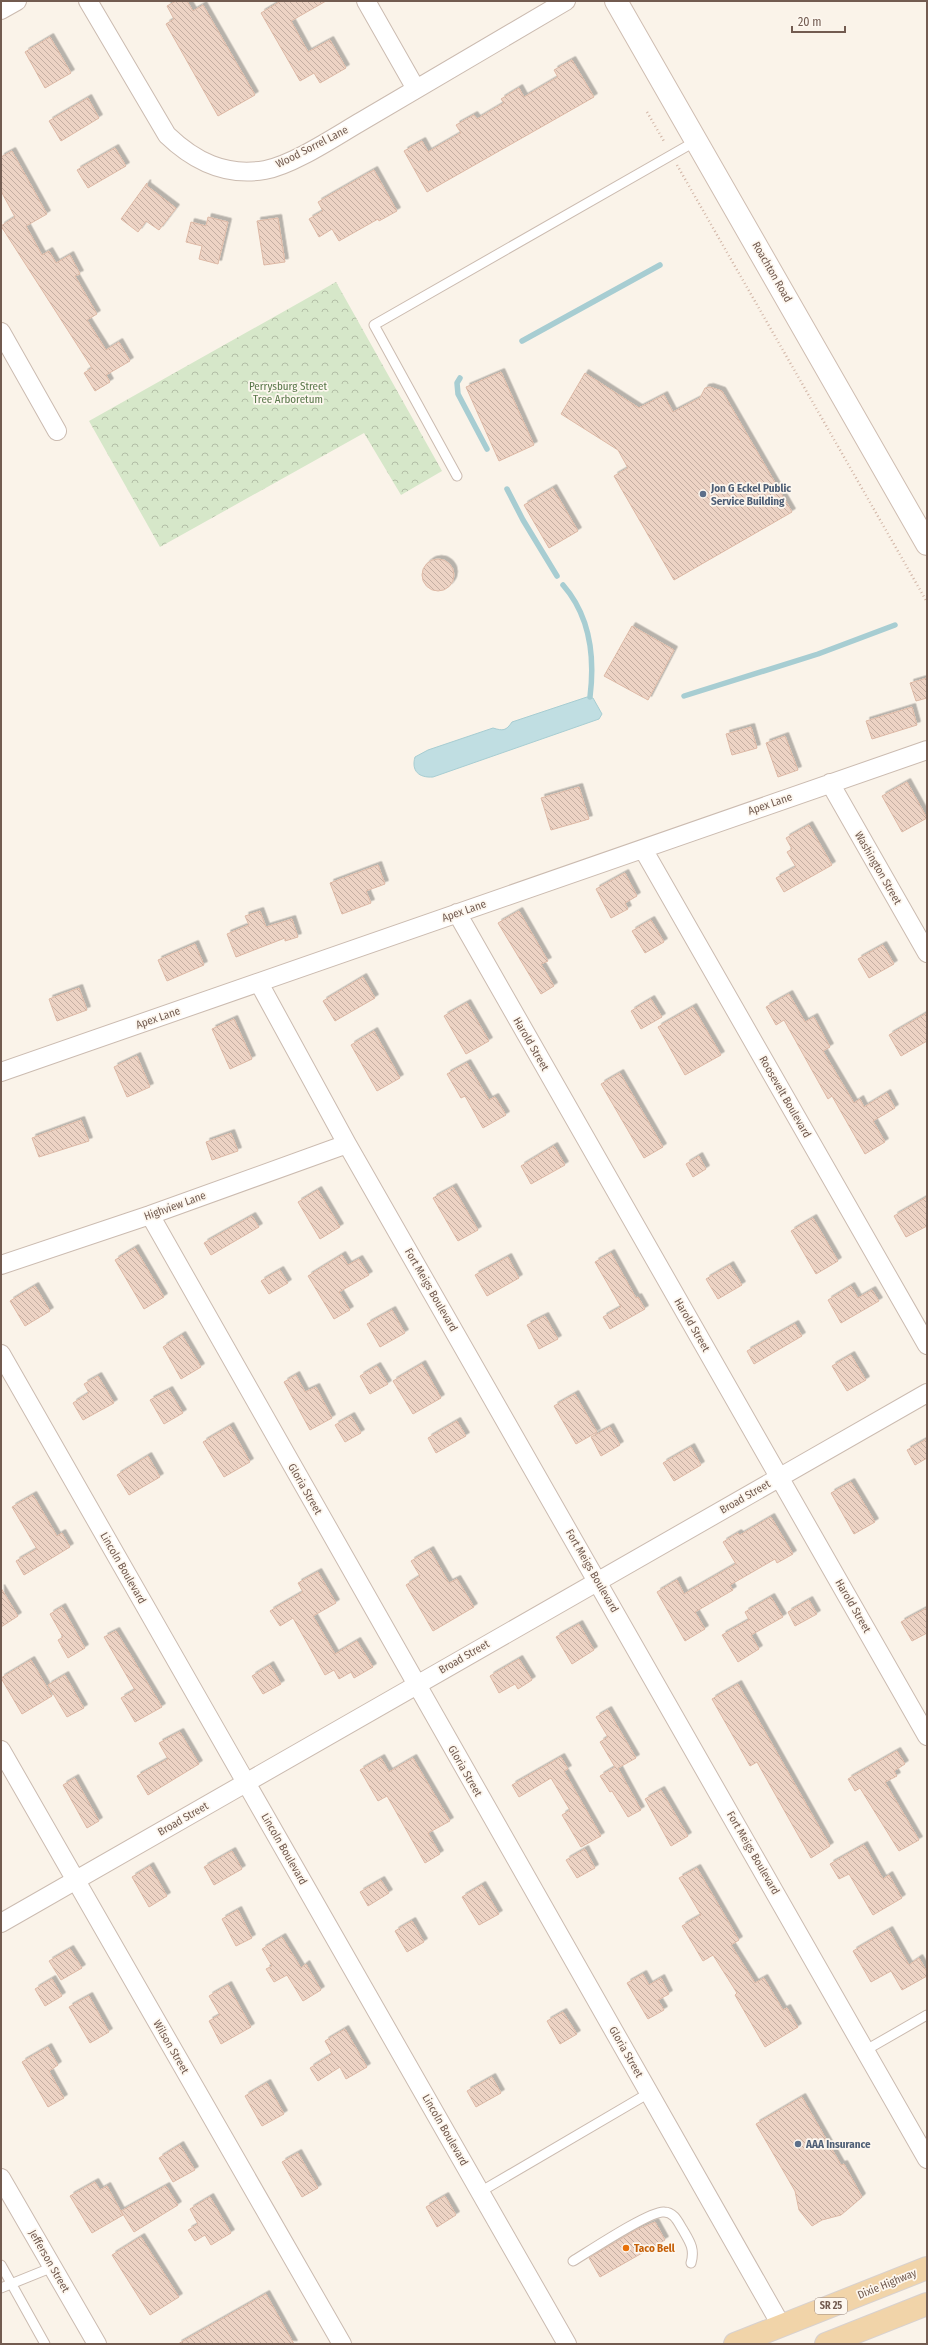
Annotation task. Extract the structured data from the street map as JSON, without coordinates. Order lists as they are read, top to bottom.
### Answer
{
  "streets": {
    "main road": ["Dixie Highway", "SR 25"],
    "street": [
      "Wood Sorrel Lane",
      "Roachton Road",
      "Apex Lane",
      "Washington Street",
      "Harold Street",
      "Roosevelt Boulevard",
      "Highview Lane",
      "Fort Meigs Boulevard",
      "Gloria Street",
      "Broad Street",
      "Lincoln Boulevard",
      "Wilson Street",
      "Jefferson Street"
    ]
  },
  "crossings": [
    ["Apex Lane", "Washington Street"],
    ["Apex Lane", "Harold Street"],
    ["Apex Lane", "Roosevelt Boulevard"],
    ["Apex Lane", "Fort Meigs Boulevard"],
    ["Harold Street", "Broad Street"],
    ["Highview Lane", "Fort Meigs Boulevard"],
    ["Highview Lane", "Gloria Street"],
    ["Fort Meigs Boulevard", "Broad Street"],
    ["Gloria Street", "Broad Street"],
    ["Gloria Street", "Dixie Highway"],
    ["Broad Street", "Lincoln Boulevard"],
    ["Broad Street", "Wilson Street"]
  ],
  "parks": ["Perrysburg Street Tree Arboretum"],
  "places": ["Jon G Eckel Public Service Building", "AAA Insurance", "Taco Bell"],
  "scale_bar": "20 m"
}
